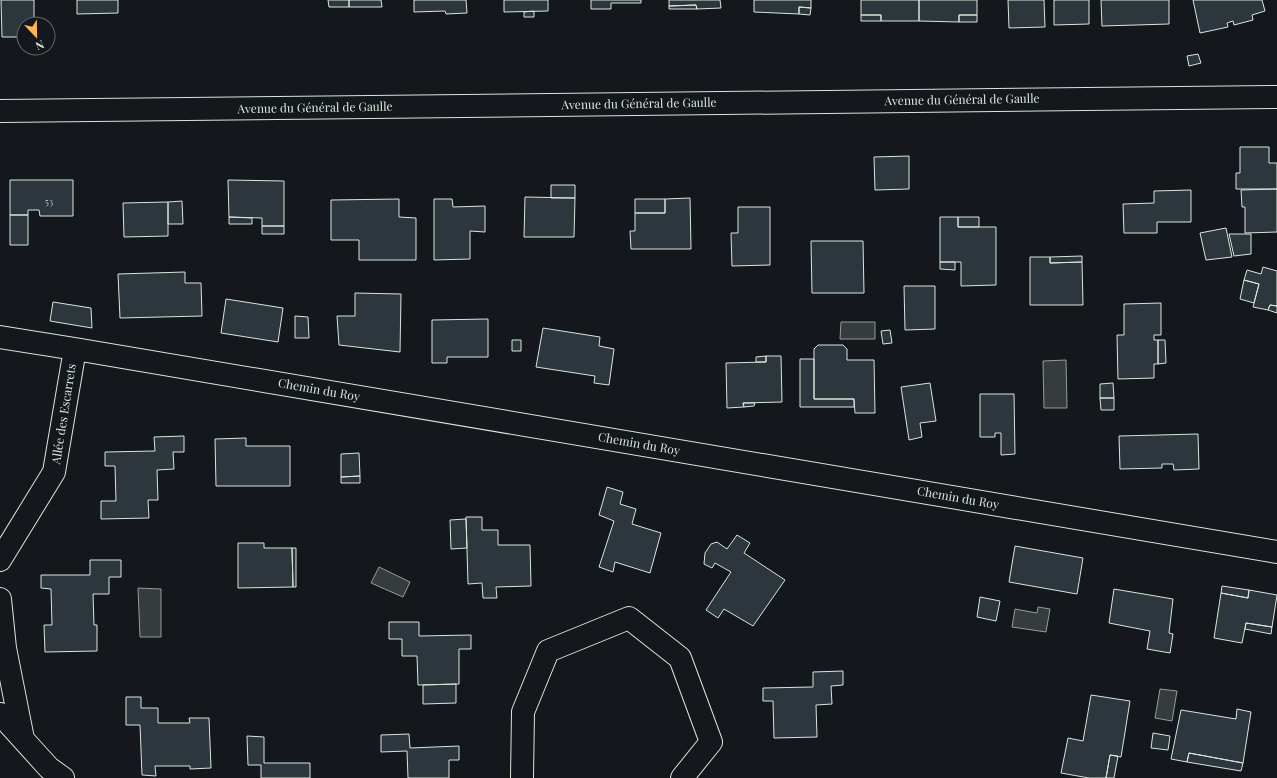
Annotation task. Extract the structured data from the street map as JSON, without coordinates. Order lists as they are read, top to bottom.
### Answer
{
  "streets": {
    "street": ["Avenue du Général de Gaulle", "Chemin du Roy", "Allée des Escarrets"]
  },
  "crossings": [
    ["Chemin du Roy", "Allée des Escarrets"]
  ],
  "house_numbers": ["53"],
  "north": "bottom"
}
